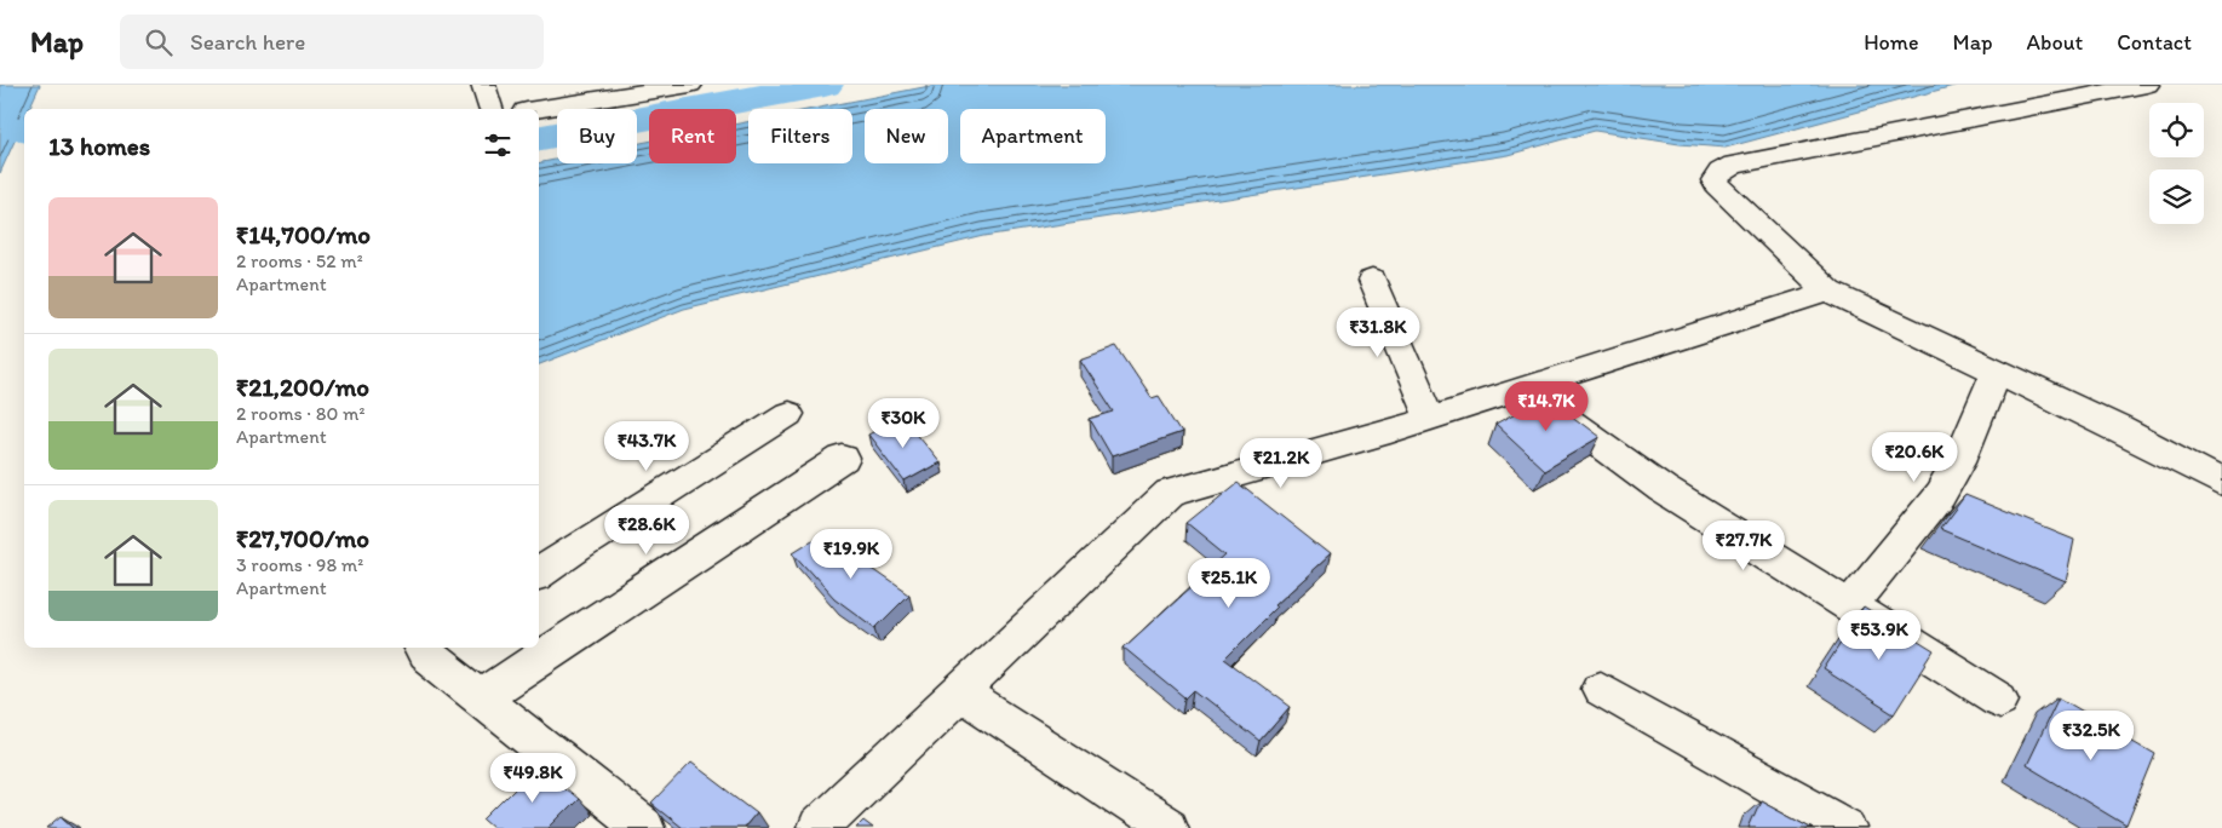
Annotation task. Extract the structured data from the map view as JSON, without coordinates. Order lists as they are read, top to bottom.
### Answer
{
  "page": {
    "header": "Map",
    "search": "Search here",
    "nav": [
      "Home",
      "Map",
      "About",
      "Contact"
    ],
    "chip": [
      "Buy",
      "Rent",
      "Filters",
      "New",
      "Apartment"
    ],
    "heading": "13 homes",
    "list": [
      {
        "name": "₹14,700/mo",
        "note": "2 rooms · 52 m² · Apartment"
      },
      {
        "name": "₹21,200/mo",
        "note": "2 rooms · 80 m² · Apartment"
      },
      {
        "name": "₹27,700/mo",
        "note": "3 rooms · 98 m² · Apartment"
      }
    ],
    "price": [
      "₹31.8K",
      "₹14.7K",
      "₹30K",
      "₹43.7K",
      "₹20.6K",
      "₹21.2K",
      "₹28.6K",
      "₹27.7K",
      "₹19.9K",
      "₹25.1K",
      "₹53.9K",
      "₹32.5K",
      "₹49.8K"
    ]
  }
}
